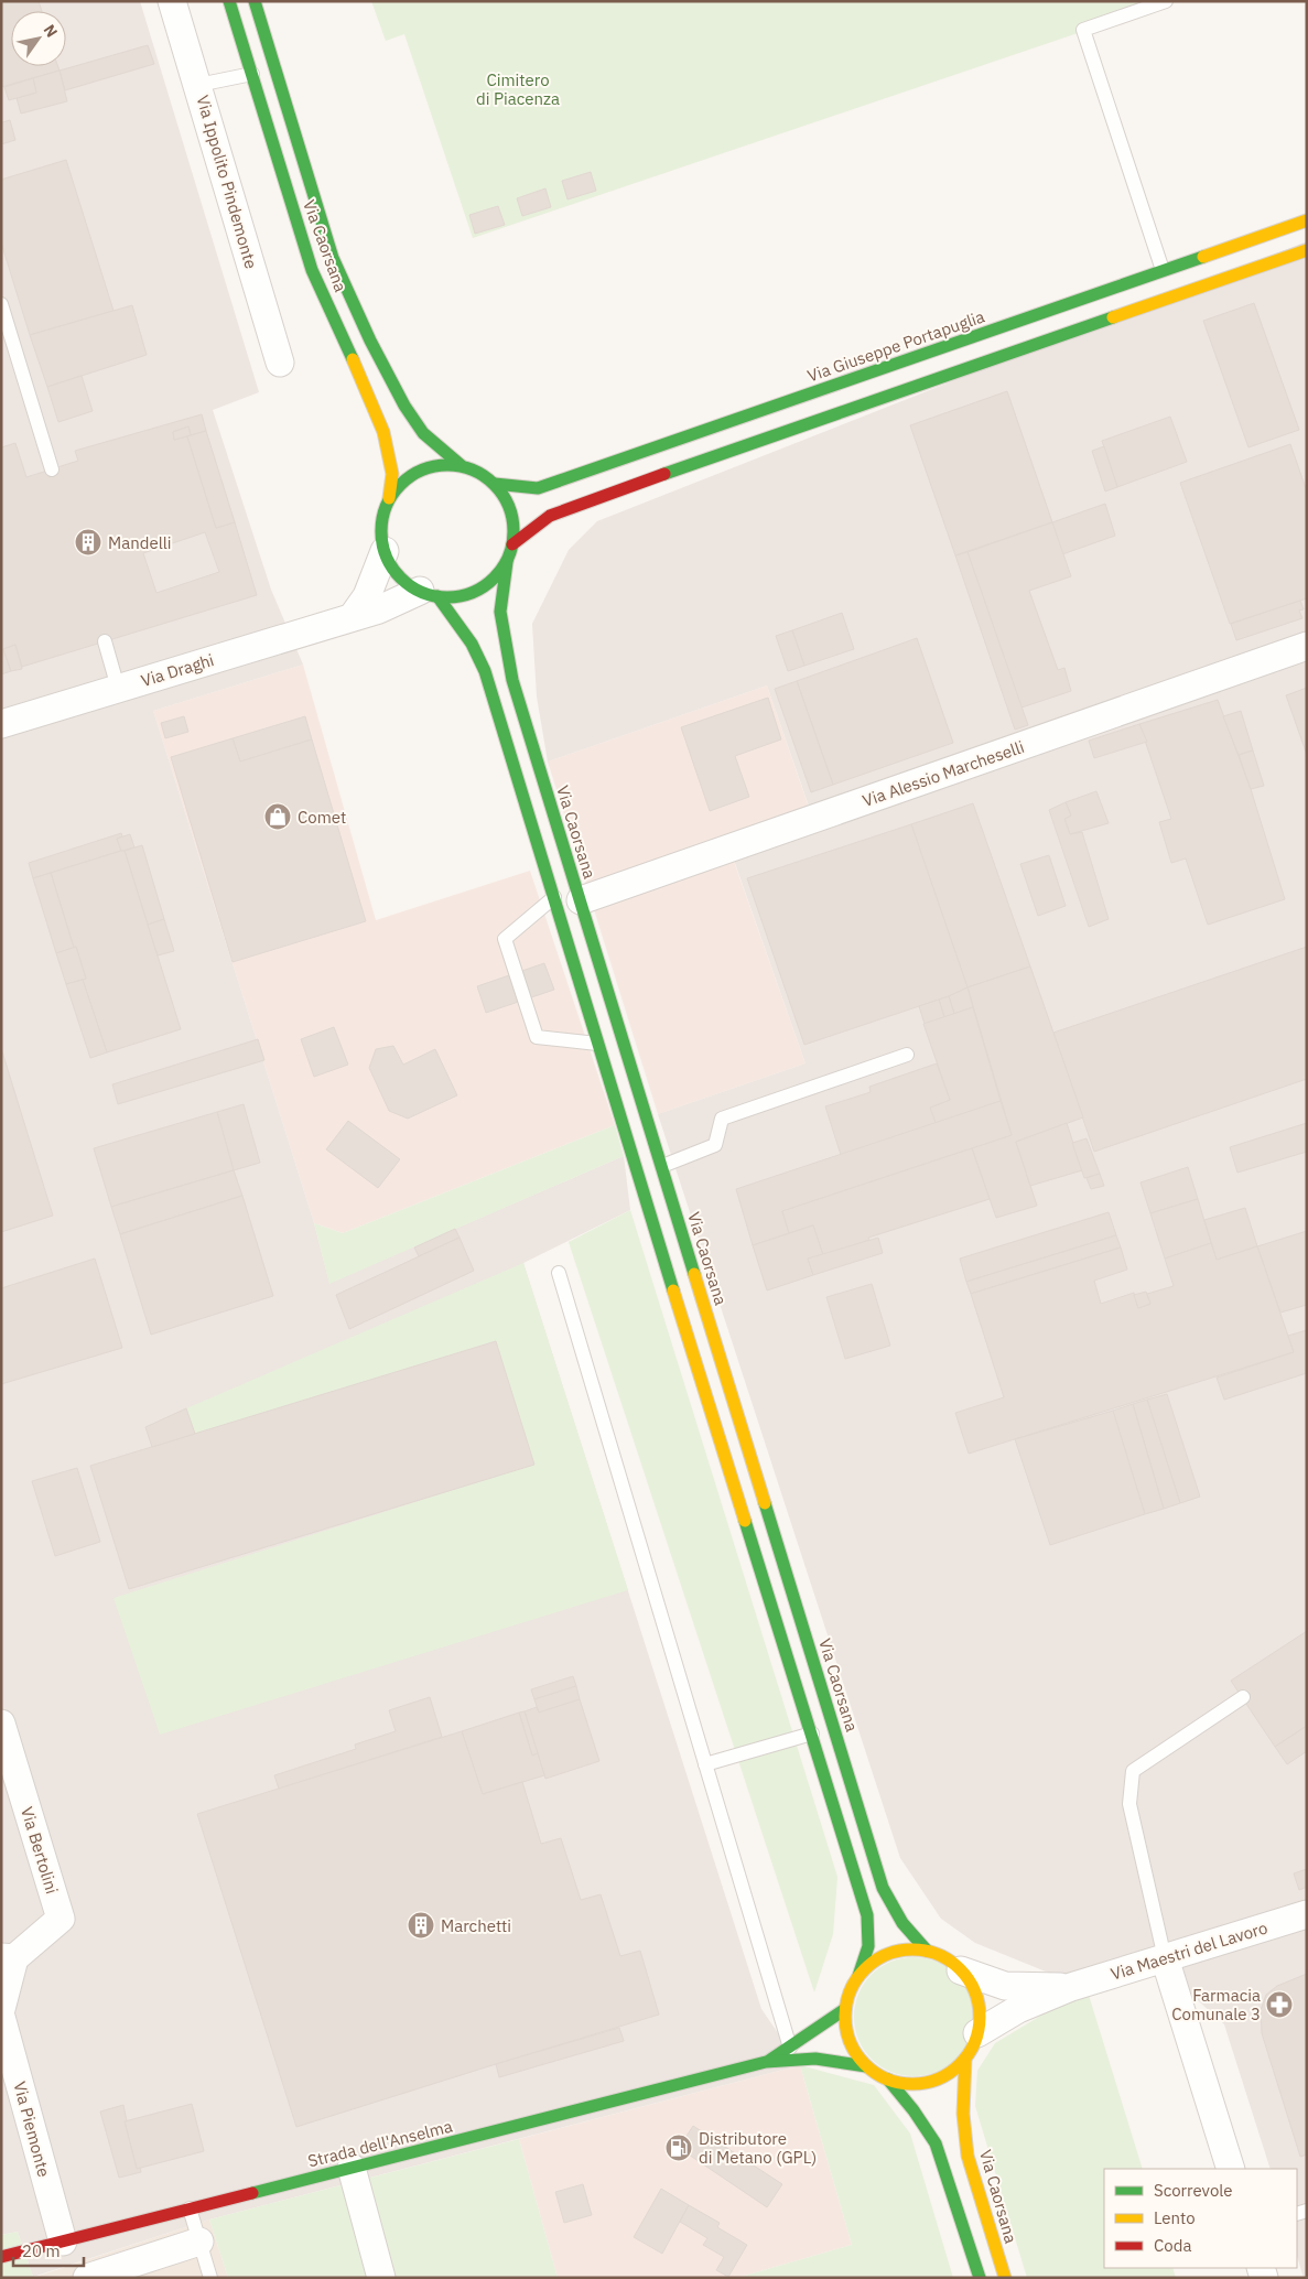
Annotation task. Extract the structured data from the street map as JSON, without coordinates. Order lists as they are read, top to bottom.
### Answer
{
  "streets": {
    "main road": ["Via Caorsana", "Via Giuseppe Portapuglia", "Strada dell'Anselma"],
    "street": [
      "Via Ippolito Pindemonte",
      "Via Draghi",
      "Via Alessio Marcheselli",
      "Via Bertolini",
      "Via Maestri del Lavoro",
      "Via Piemonte"
    ]
  },
  "crossings": [
    ["Via Caorsana", "Via Giuseppe Portapuglia"],
    ["Via Caorsana", "Via Draghi"],
    ["Via Caorsana", "Via Alessio Marcheselli"],
    ["Via Caorsana", "Via Maestri del Lavoro"],
    ["Via Caorsana", "Strada dell'Anselma"],
    ["Via Giuseppe Portapuglia", "Via Draghi"],
    ["Via Maestri del Lavoro", "Strada dell'Anselma"],
    ["Via Piemonte", "Strada dell'Anselma"]
  ],
  "parks": ["Cimitero di Piacenza"],
  "places": {
    "building": ["Mandelli", "Marchetti"],
    "shop": ["Comet"],
    "pharmacy": ["Farmacia Comunale 3"],
    "fuel station": ["Distributore di Metano (GPL)"]
  },
  "legend": ["Scorrevole", "Lento", "Coda"],
  "scale_bar": "20 m",
  "north": "top right"
}
